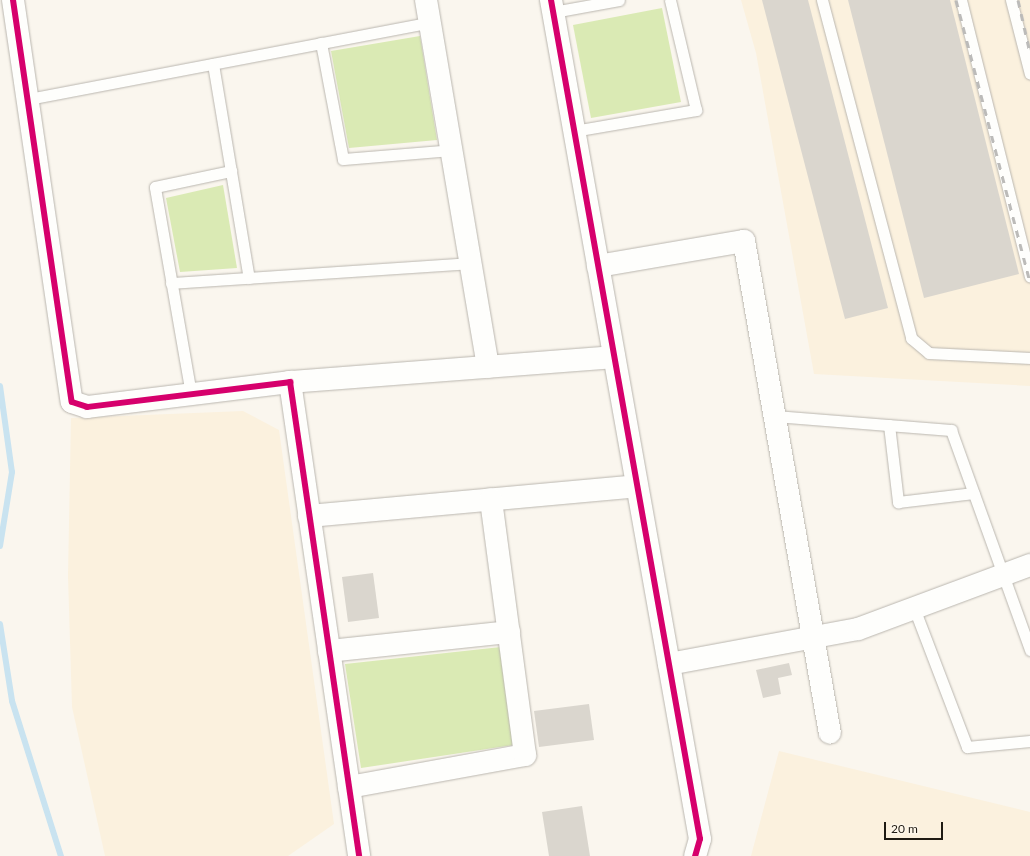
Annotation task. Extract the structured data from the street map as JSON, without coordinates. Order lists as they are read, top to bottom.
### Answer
{
  "scale_bar": "20 m"
}
